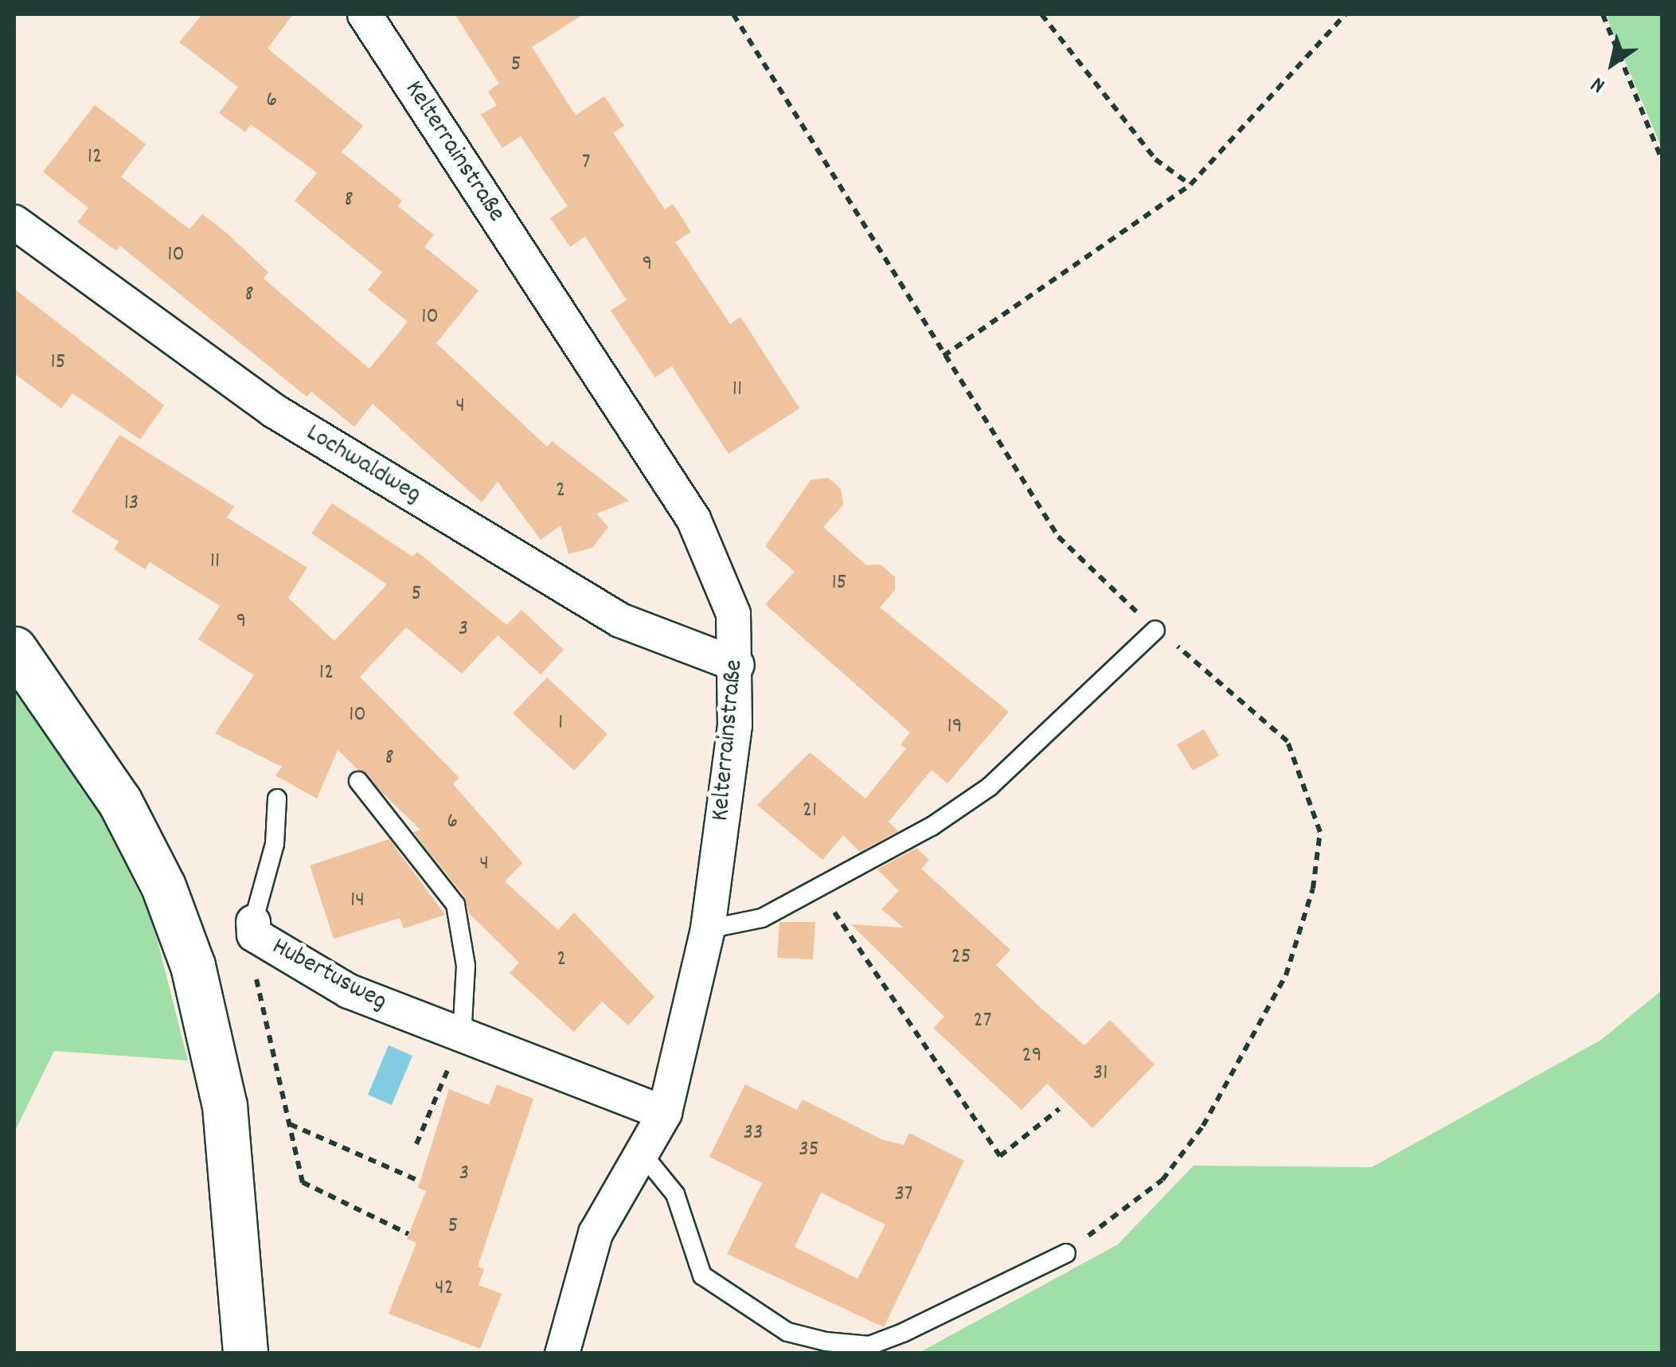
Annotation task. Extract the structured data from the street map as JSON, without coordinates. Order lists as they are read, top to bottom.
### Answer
{
  "streets": {
    "street": ["Kelterrainstraße", "Lochwaldweg", "Hubertusweg"]
  },
  "crossings": [
    ["Kelterrainstraße", "Lochwaldweg"],
    ["Kelterrainstraße", "Hubertusweg"]
  ],
  "house_numbers": [
    "5",
    "6",
    "12",
    "7",
    "8",
    "10",
    "9",
    "8",
    "10",
    "15",
    "11",
    "4",
    "2",
    "13",
    "11",
    "15",
    "5",
    "9",
    "3",
    "12",
    "10",
    "1",
    "19",
    "8",
    "21",
    "6",
    "4",
    "14",
    "25",
    "2",
    "27",
    "29",
    "31",
    "33",
    "35",
    "3",
    "37",
    "5",
    "42"
  ],
  "north": "bottom left"
}
